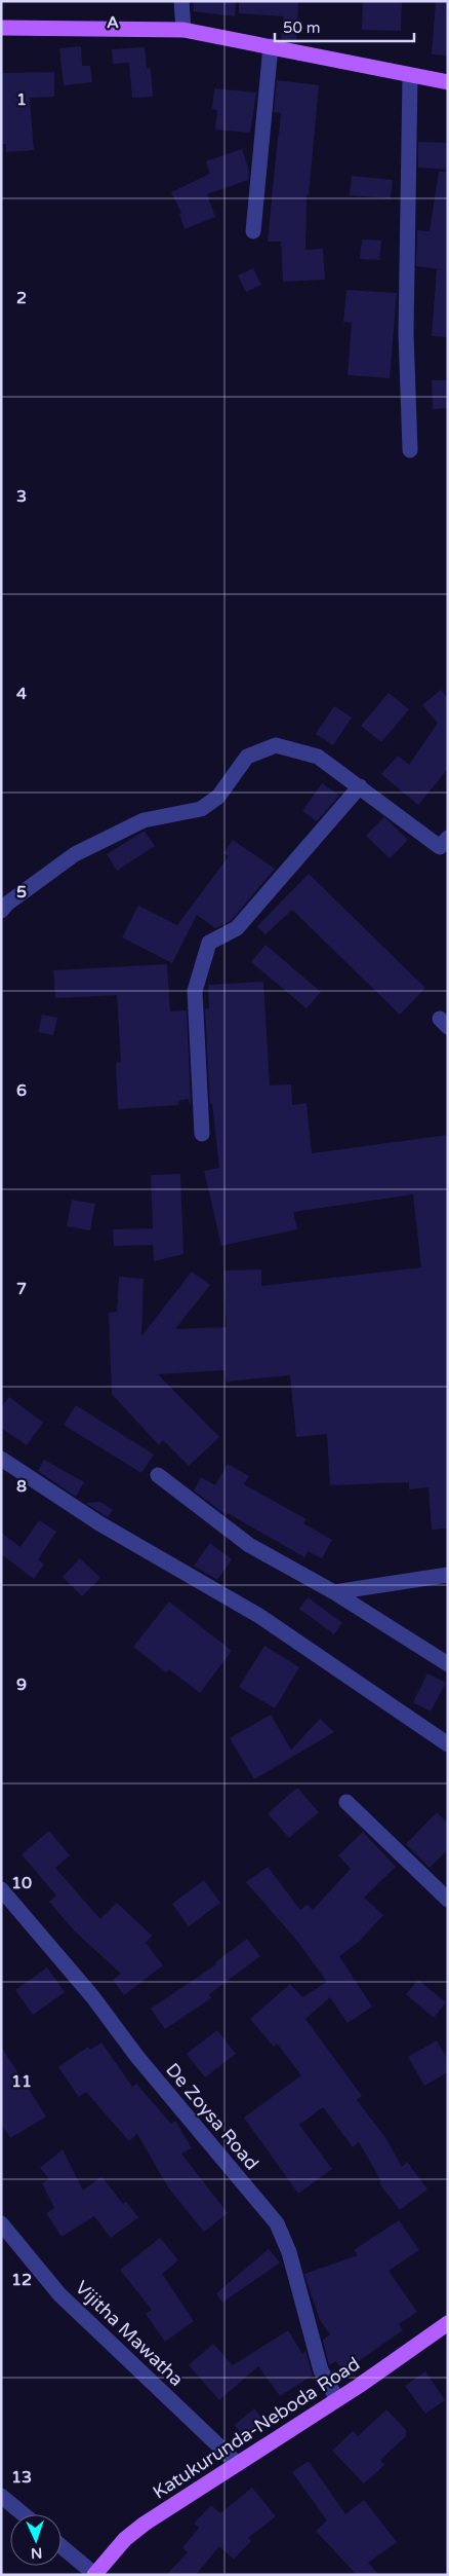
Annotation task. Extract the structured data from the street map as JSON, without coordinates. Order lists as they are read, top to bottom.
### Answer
{
  "streets": {
    "main road": ["Katukurunda-Neboda Road"],
    "street": ["De Zoysa Road", "Vijitha Mawatha"]
  },
  "crossings": [
    ["De Zoysa Road", "Katukurunda-Neboda Road"],
    ["Vijitha Mawatha", "Katukurunda-Neboda Road"]
  ],
  "scale_bar": "50 m",
  "north": "bottom",
  "grid": {
    "columns": ["A"],
    "rows": [
      "1",
      "2",
      "3",
      "4",
      "5",
      "6",
      "7",
      "8",
      "9",
      "10",
      "11",
      "12",
      "13"
    ]
  }
}
